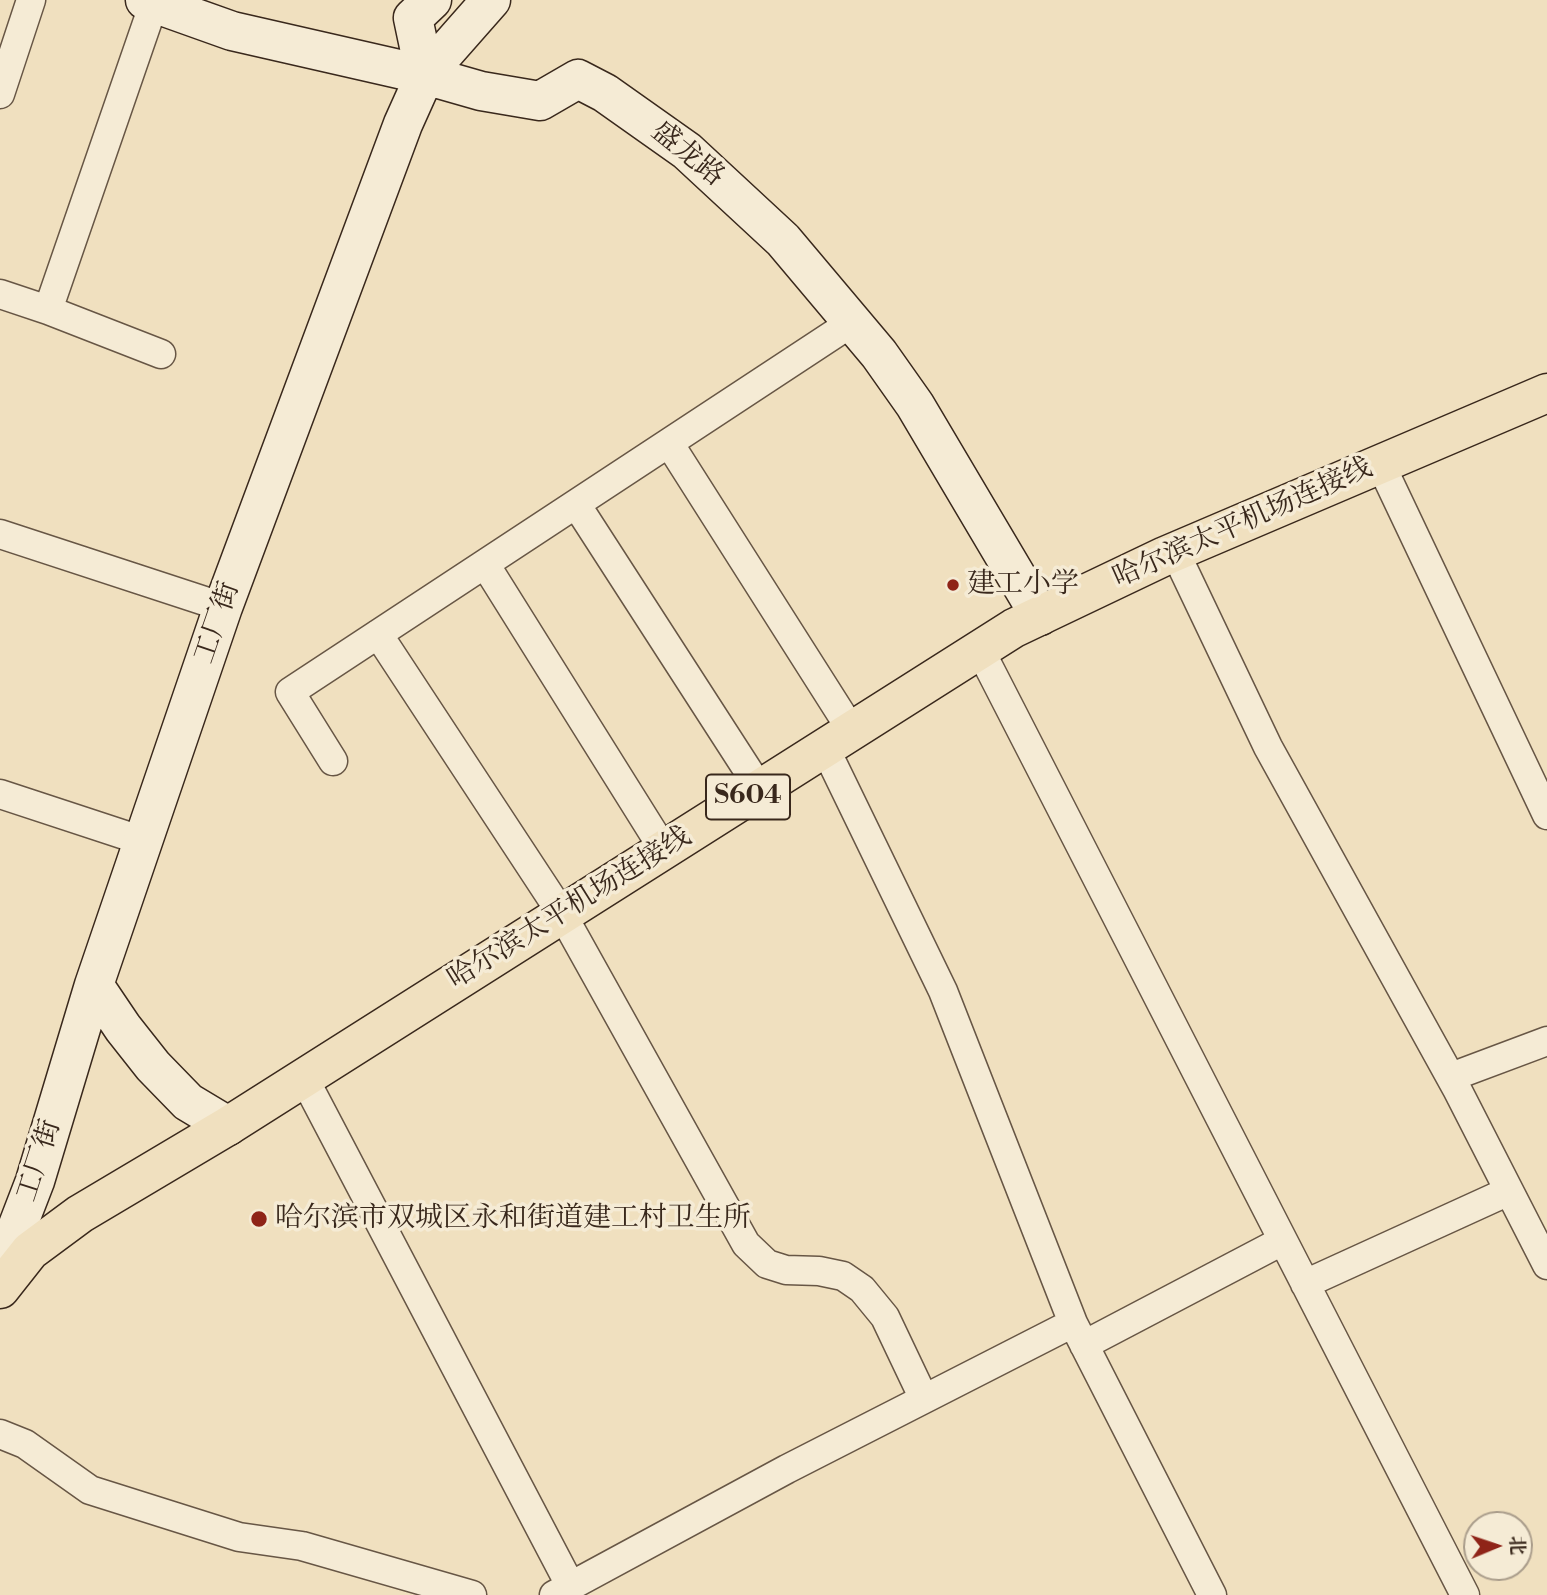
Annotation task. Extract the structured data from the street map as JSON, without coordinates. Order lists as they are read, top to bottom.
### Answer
{
  "streets": {
    "main road": ["哈尔滨太平机场连接线", "S604"],
    "street": ["盛龙路", "工厂街"]
  },
  "crossings": [
    ["盛龙路", "哈尔滨太平机场连接线"],
    ["盛龙路", "工厂街"]
  ],
  "places": ["建工小学", "哈尔滨市双城区永和街道建工村卫生所"],
  "north": "right"
}
